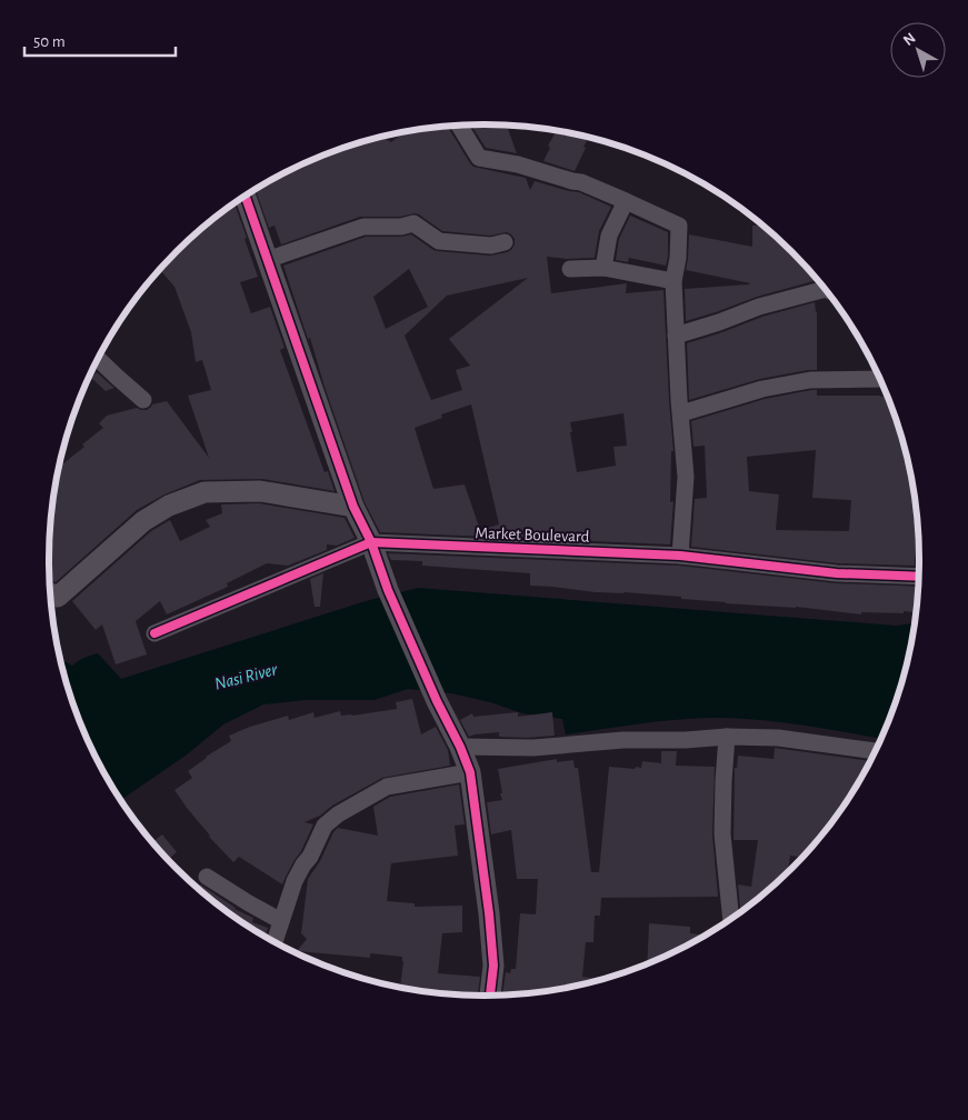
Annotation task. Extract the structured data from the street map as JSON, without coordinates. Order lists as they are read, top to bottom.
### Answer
{
  "streets": {
    "street": ["Market Boulevard"]
  },
  "water": ["Nasi River"],
  "scale_bar": "50 m",
  "north": "top left"
}
